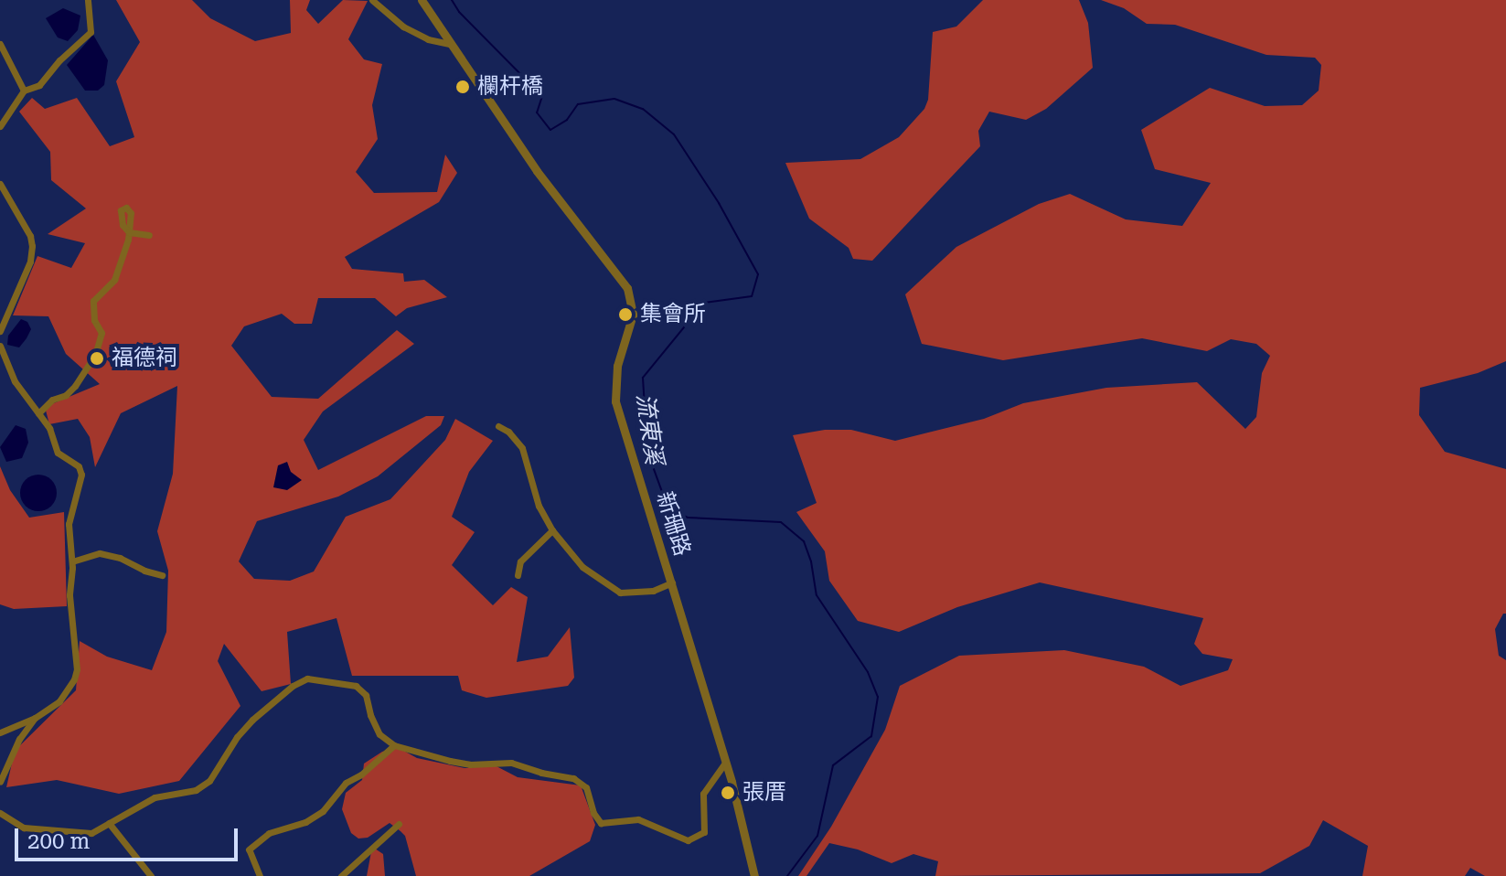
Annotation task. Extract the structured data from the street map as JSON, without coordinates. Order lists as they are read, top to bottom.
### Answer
{
  "streets": {
    "street": ["新珊路"]
  },
  "water": ["流東溪"],
  "places": [
    "欄杆橋",
    "集會所",
    "福德祠",
    "張厝"
  ],
  "scale_bar": "200 m"
}
